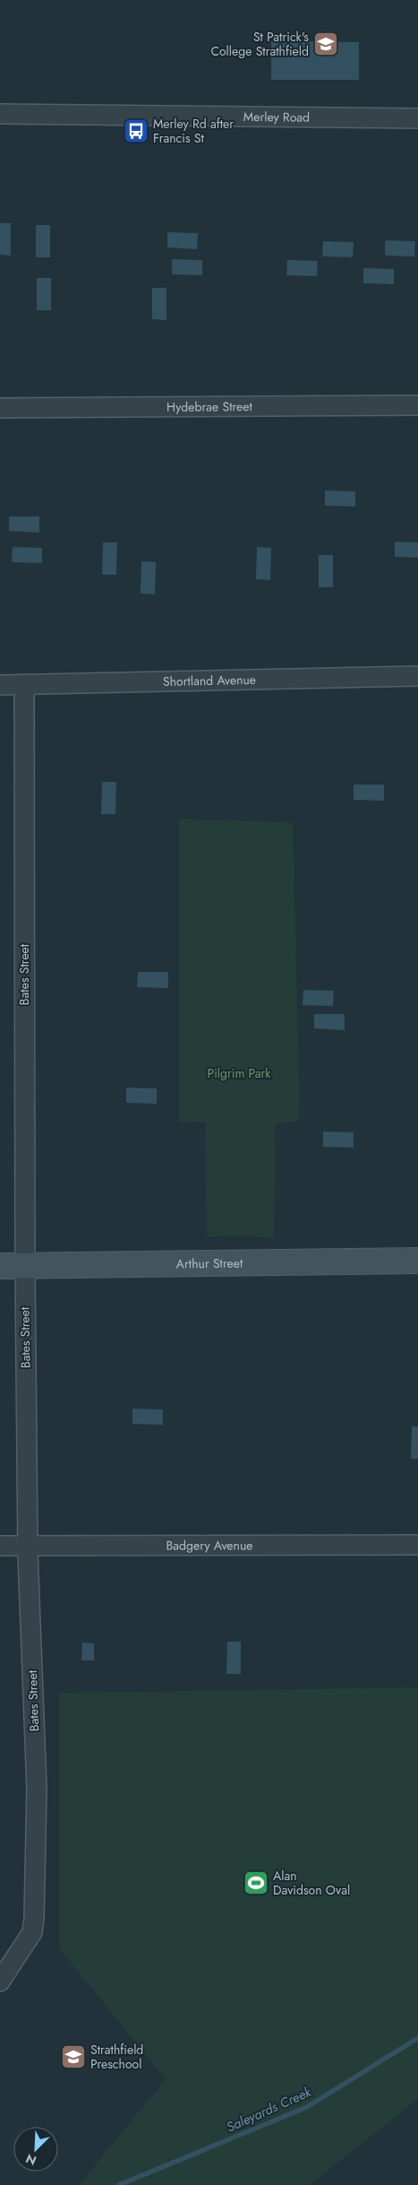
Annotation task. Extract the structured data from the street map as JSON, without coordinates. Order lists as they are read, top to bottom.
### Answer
{
  "streets": {
    "main road": ["Arthur Street"],
    "street": [
      "Merley Road",
      "Hydebrae Street",
      "Shortland Avenue",
      "Bates Street",
      "Badgery Avenue"
    ]
  },
  "crossings": [
    ["Shortland Avenue", "Bates Street"],
    ["Bates Street", "Arthur Street"],
    ["Bates Street", "Badgery Avenue"]
  ],
  "water": ["Saleyards Creek"],
  "parks": ["Pilgrim Park"],
  "places": {
    "school or university": ["St Patrick's College Strathfield", "Strathfield Preschool"],
    "bus stop": ["Merley Rd after Francis St"],
    "sports": ["Alan Davidson Oval"]
  },
  "north": "bottom left"
}
